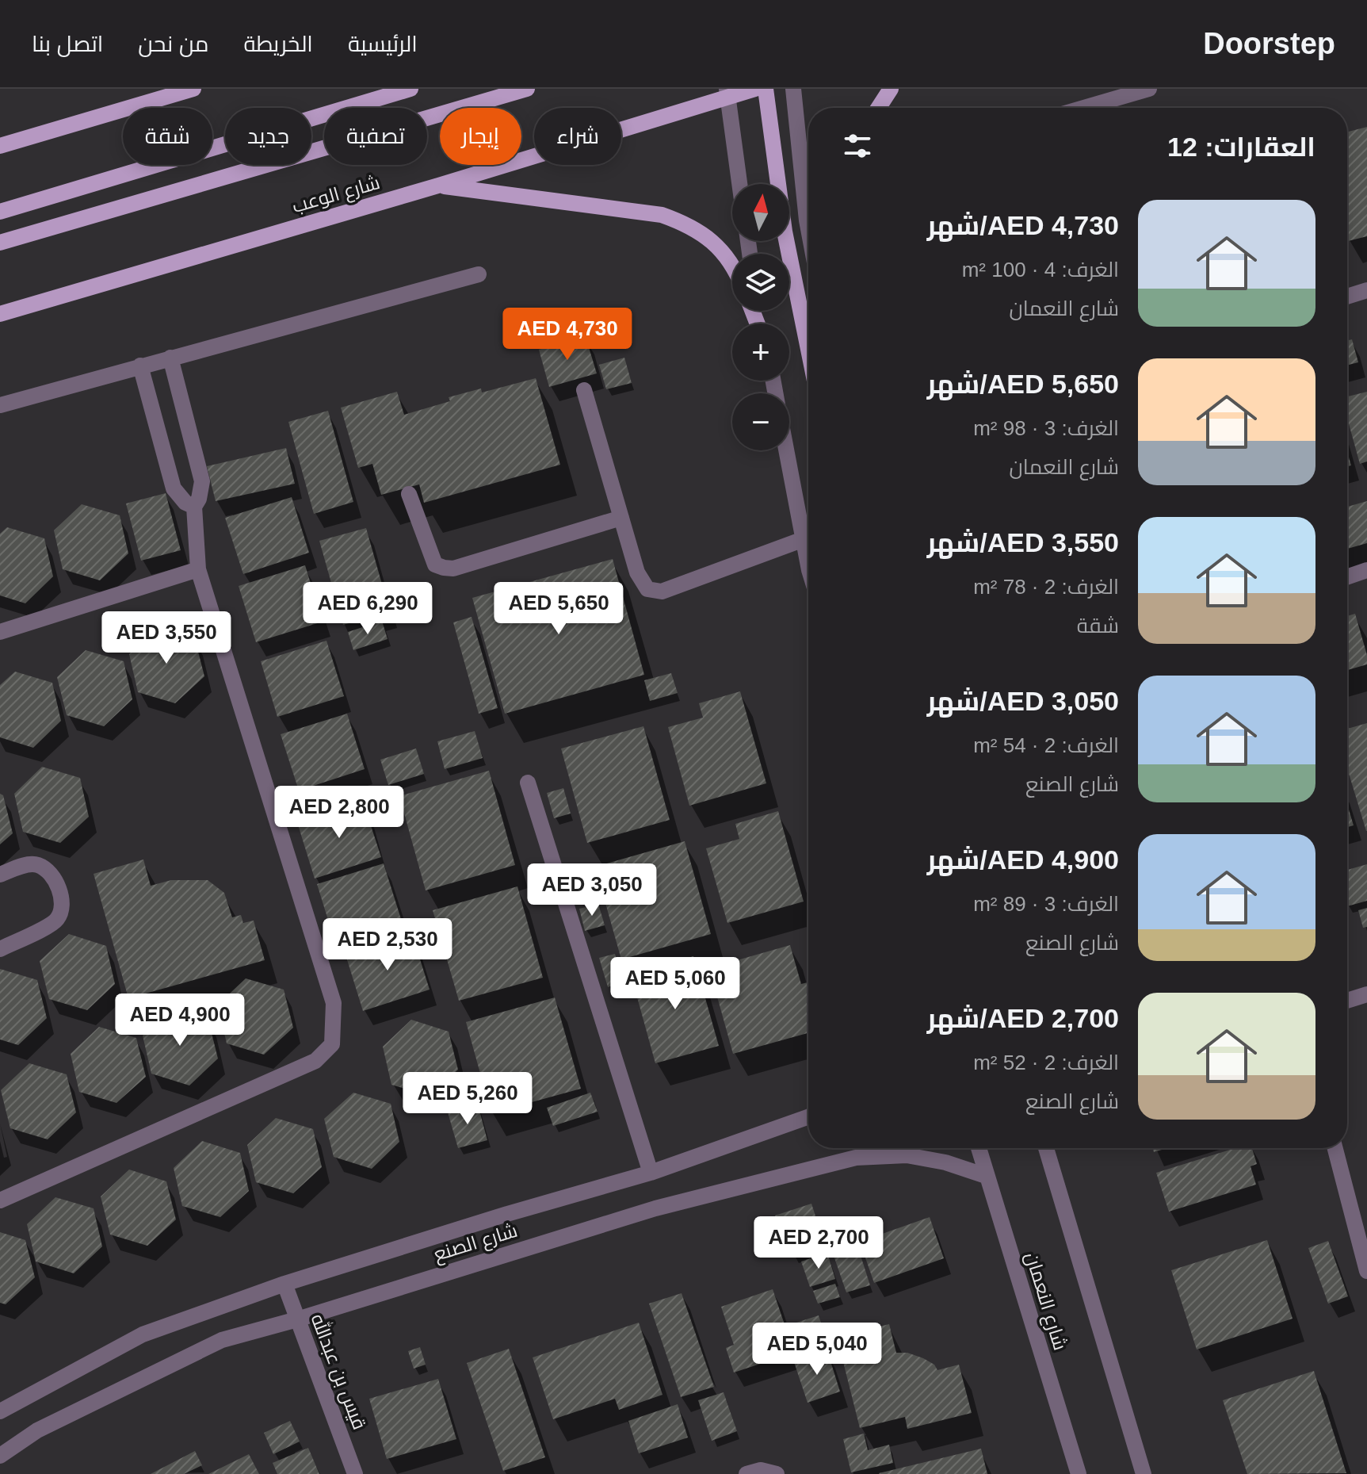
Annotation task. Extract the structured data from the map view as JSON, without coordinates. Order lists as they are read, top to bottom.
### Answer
{
  "streets": {
    "main road": ["شارع الوعب"],
    "street": ["شارع الصنع", "شارع النعمان", "قيس بن عبدالله"]
  },
  "crossings": [
    ["شارع الصنع", "شارع النعمان"],
    ["شارع الصنع", "قيس بن عبدالله"]
  ],
  "north": "top",
  "page": {
    "header": "Doorstep",
    "nav": [
      "الرئيسية",
      "الخريطة",
      "من نحن",
      "اتصل بنا"
    ],
    "chip": [
      "شراء",
      "إيجار",
      "تصفية",
      "جديد",
      "شقة"
    ],
    "heading": "العقارات: 12",
    "map_buttons": ["+", "−"],
    "list": [
      {
        "name": "AED 4,730/شهر",
        "note": "الغرف: 4 · 100 m² · شارع النعمان"
      },
      {
        "name": "AED 5,650/شهر",
        "note": "الغرف: 3 · 98 m² · شارع النعمان"
      },
      {
        "name": "AED 3,550/شهر",
        "note": "الغرف: 2 · 78 m² · شقة"
      },
      {
        "name": "AED 3,050/شهر",
        "note": "الغرف: 2 · 54 m² · شارع الصنع"
      },
      {
        "name": "AED 4,900/شهر",
        "note": "الغرف: 3 · 89 m² · شارع الصنع"
      },
      {
        "name": "AED 2,700/شهر",
        "note": "الغرف: 2 · 52 m² · شارع الصنع"
      }
    ],
    "price": [
      "AED 4,730",
      "AED 6,290",
      "AED 5,650",
      "AED 3,550",
      "AED 2,800",
      "AED 3,050",
      "AED 2,530",
      "AED 5,060",
      "AED 4,900",
      "AED 5,260",
      "AED 2,700",
      "AED 5,040"
    ]
  }
}
